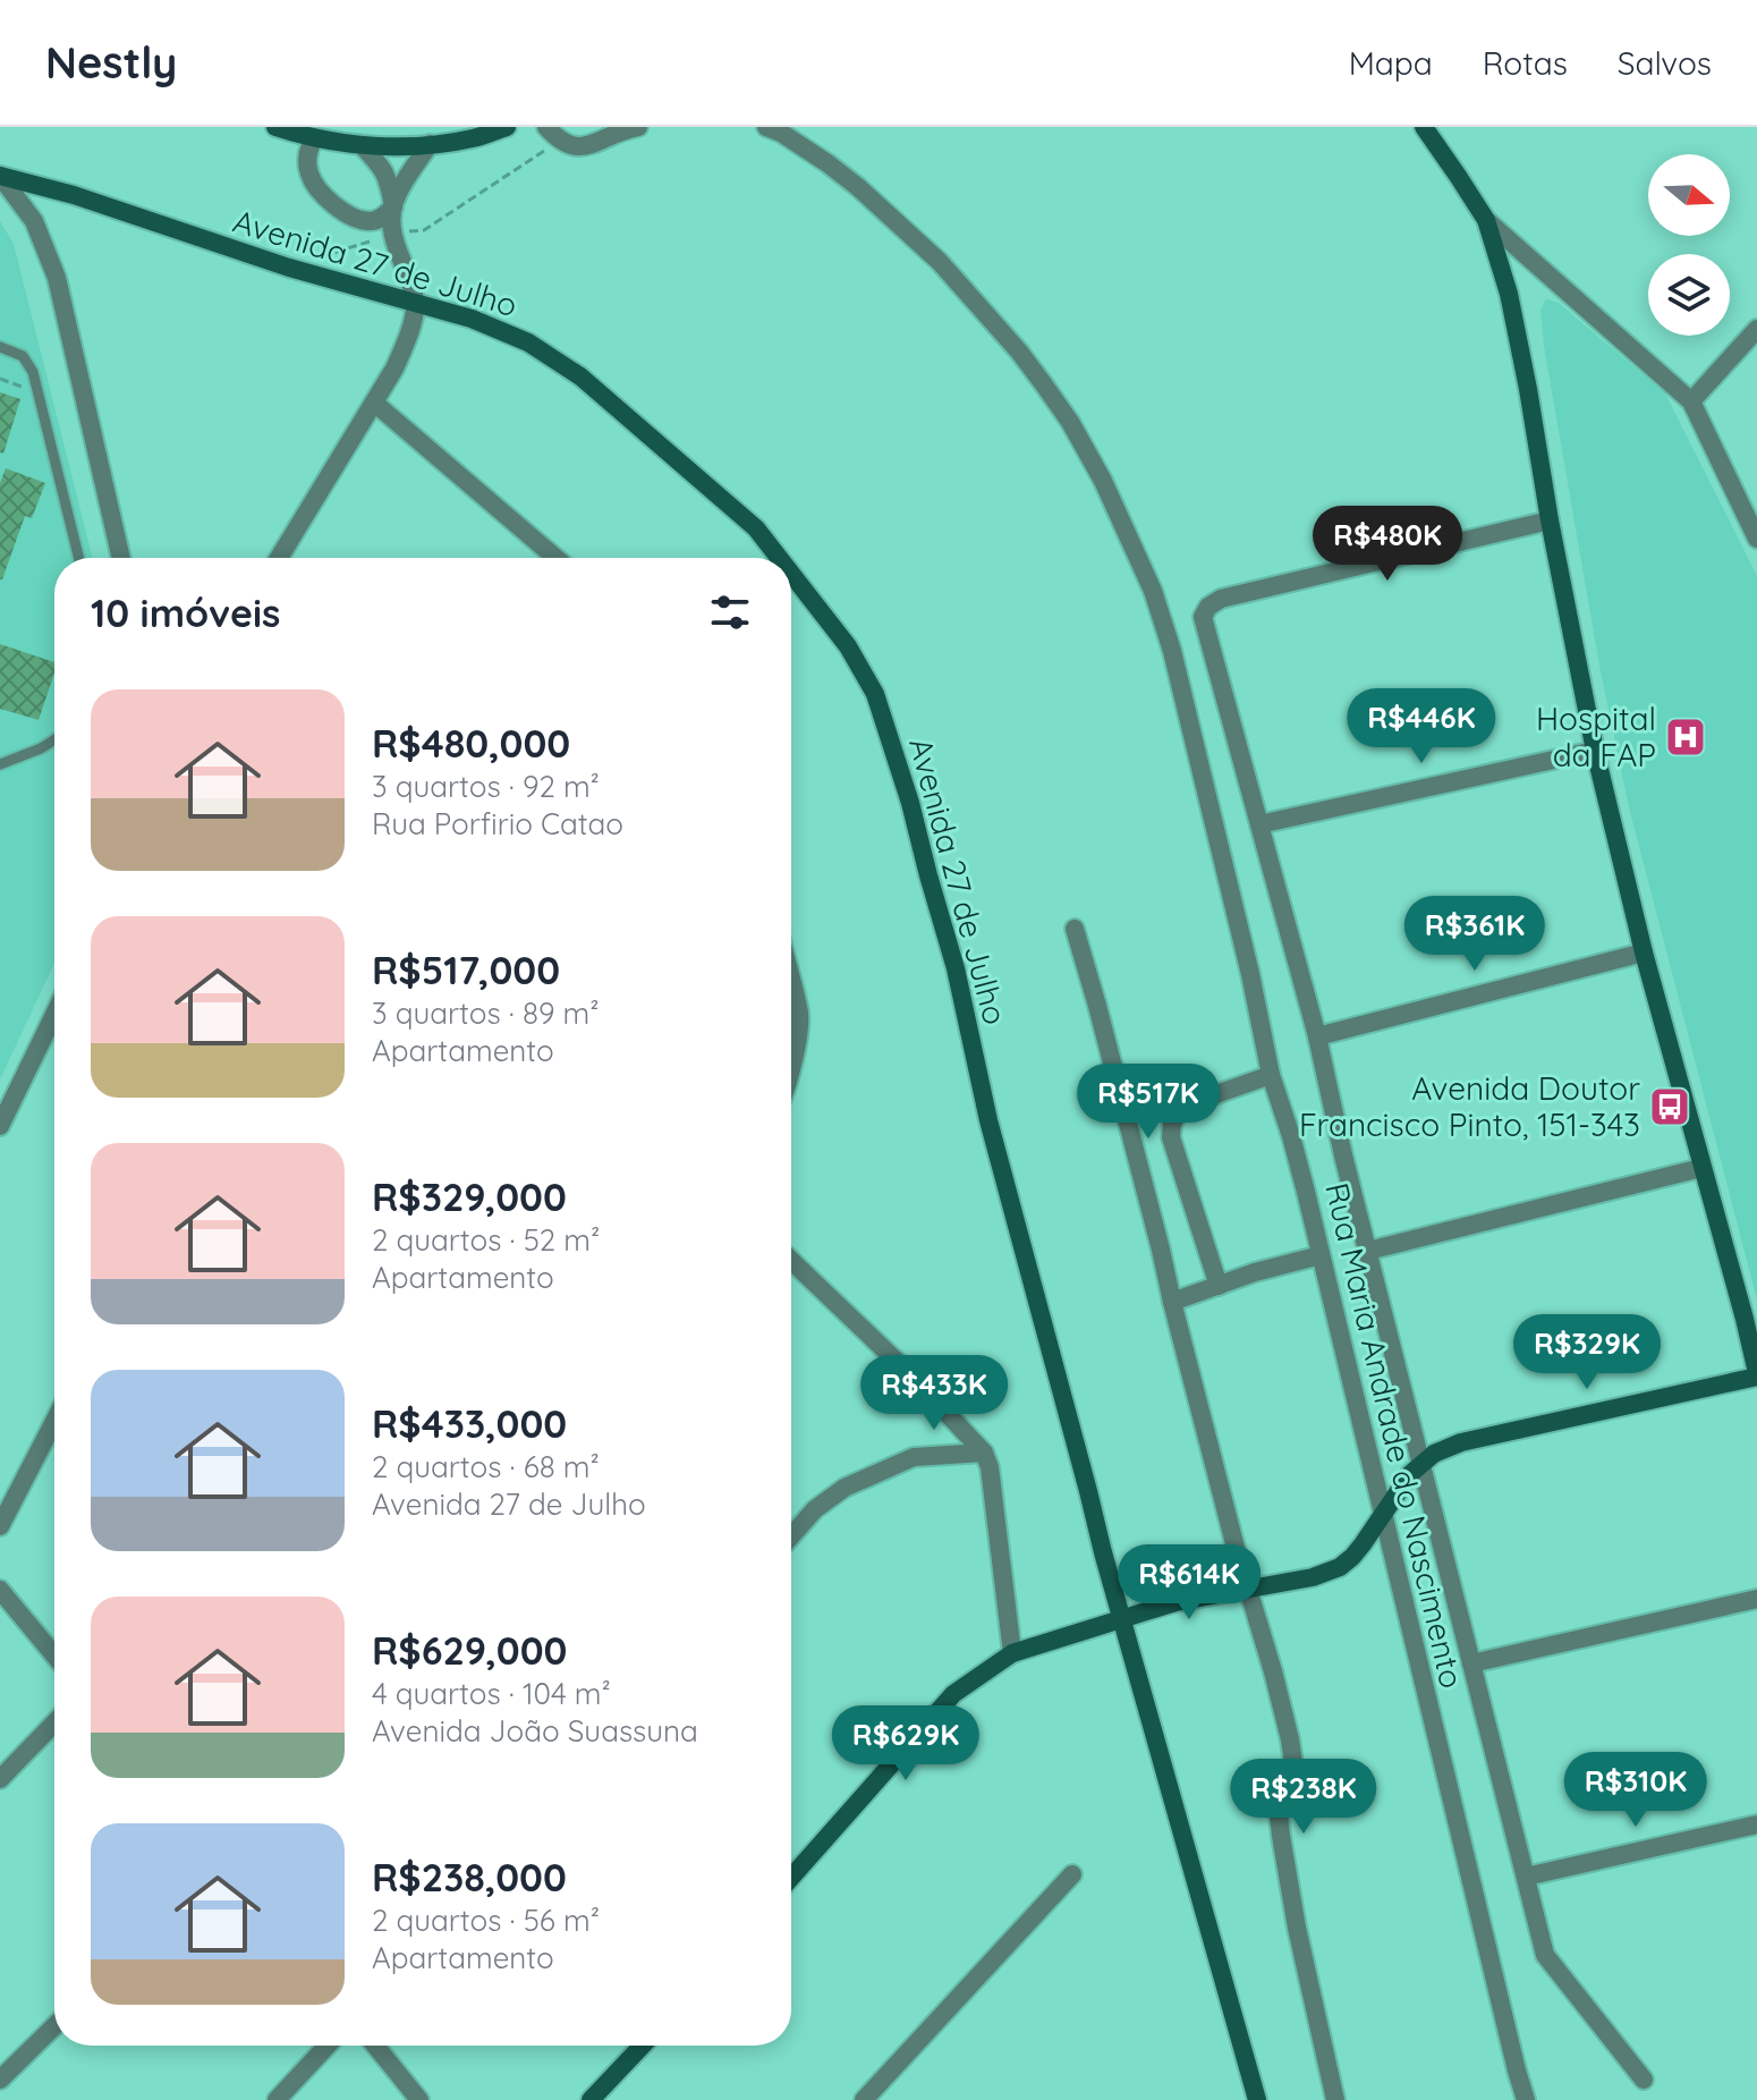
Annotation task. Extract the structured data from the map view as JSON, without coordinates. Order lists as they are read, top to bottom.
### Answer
{
  "streets": {
    "street": ["Avenida 27 de Julho", "Rua Maria Andrade do Nascimento"]
  },
  "places": {
    "hospital": ["Hospital da FAP"],
    "bus stop": ["Avenida Doutor Francisco Pinto, 151-343"]
  },
  "north": "right",
  "page": {
    "header": "Nestly",
    "nav": ["Mapa", "Rotas", "Salvos"],
    "price": [
      "R$480K",
      "R$446K",
      "R$361K",
      "R$517K",
      "R$329K",
      "R$433K",
      "R$614K",
      "R$629K",
      "R$310K",
      "R$238K"
    ],
    "heading": "10 imóveis",
    "list": [
      {
        "name": "R$480,000",
        "note": "3 quartos · 92 m² · Rua Porfirio Catao"
      },
      {
        "name": "R$517,000",
        "note": "3 quartos · 89 m² · Apartamento"
      },
      {
        "name": "R$329,000",
        "note": "2 quartos · 52 m² · Apartamento"
      },
      {
        "name": "R$433,000",
        "note": "2 quartos · 68 m² · Avenida 27 de Julho"
      },
      {
        "name": "R$629,000",
        "note": "4 quartos · 104 m² · Avenida João Suassuna"
      },
      {
        "name": "R$238,000",
        "note": "2 quartos · 56 m² · Apartamento"
      }
    ]
  }
}
